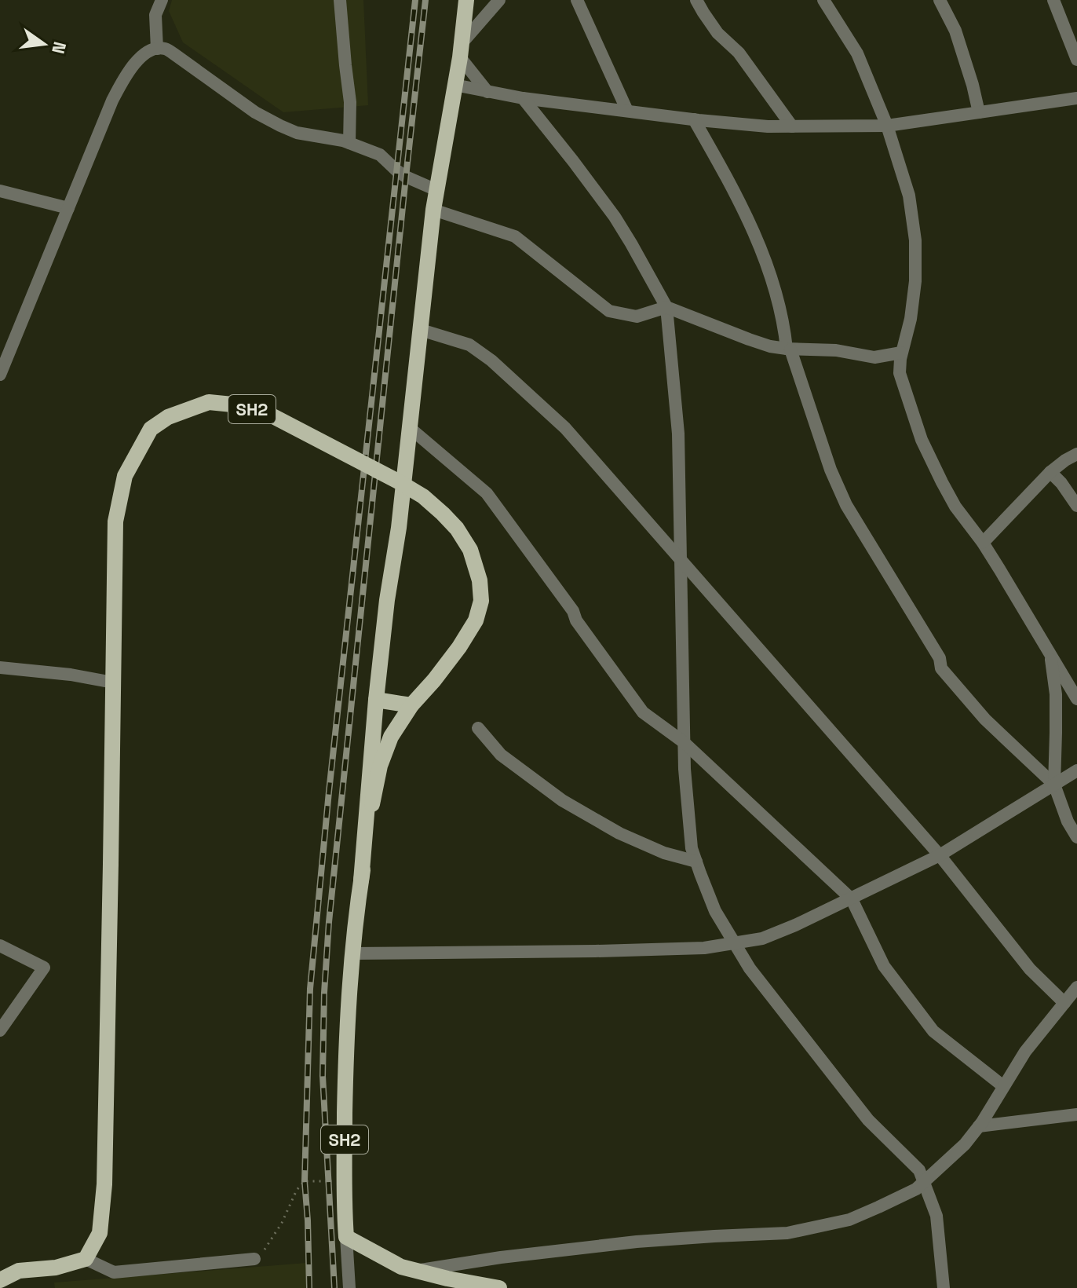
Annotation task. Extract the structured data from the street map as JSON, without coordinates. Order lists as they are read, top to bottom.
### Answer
{
  "streets": {
    "main road": ["SH2"]
  },
  "north": "right"
}
